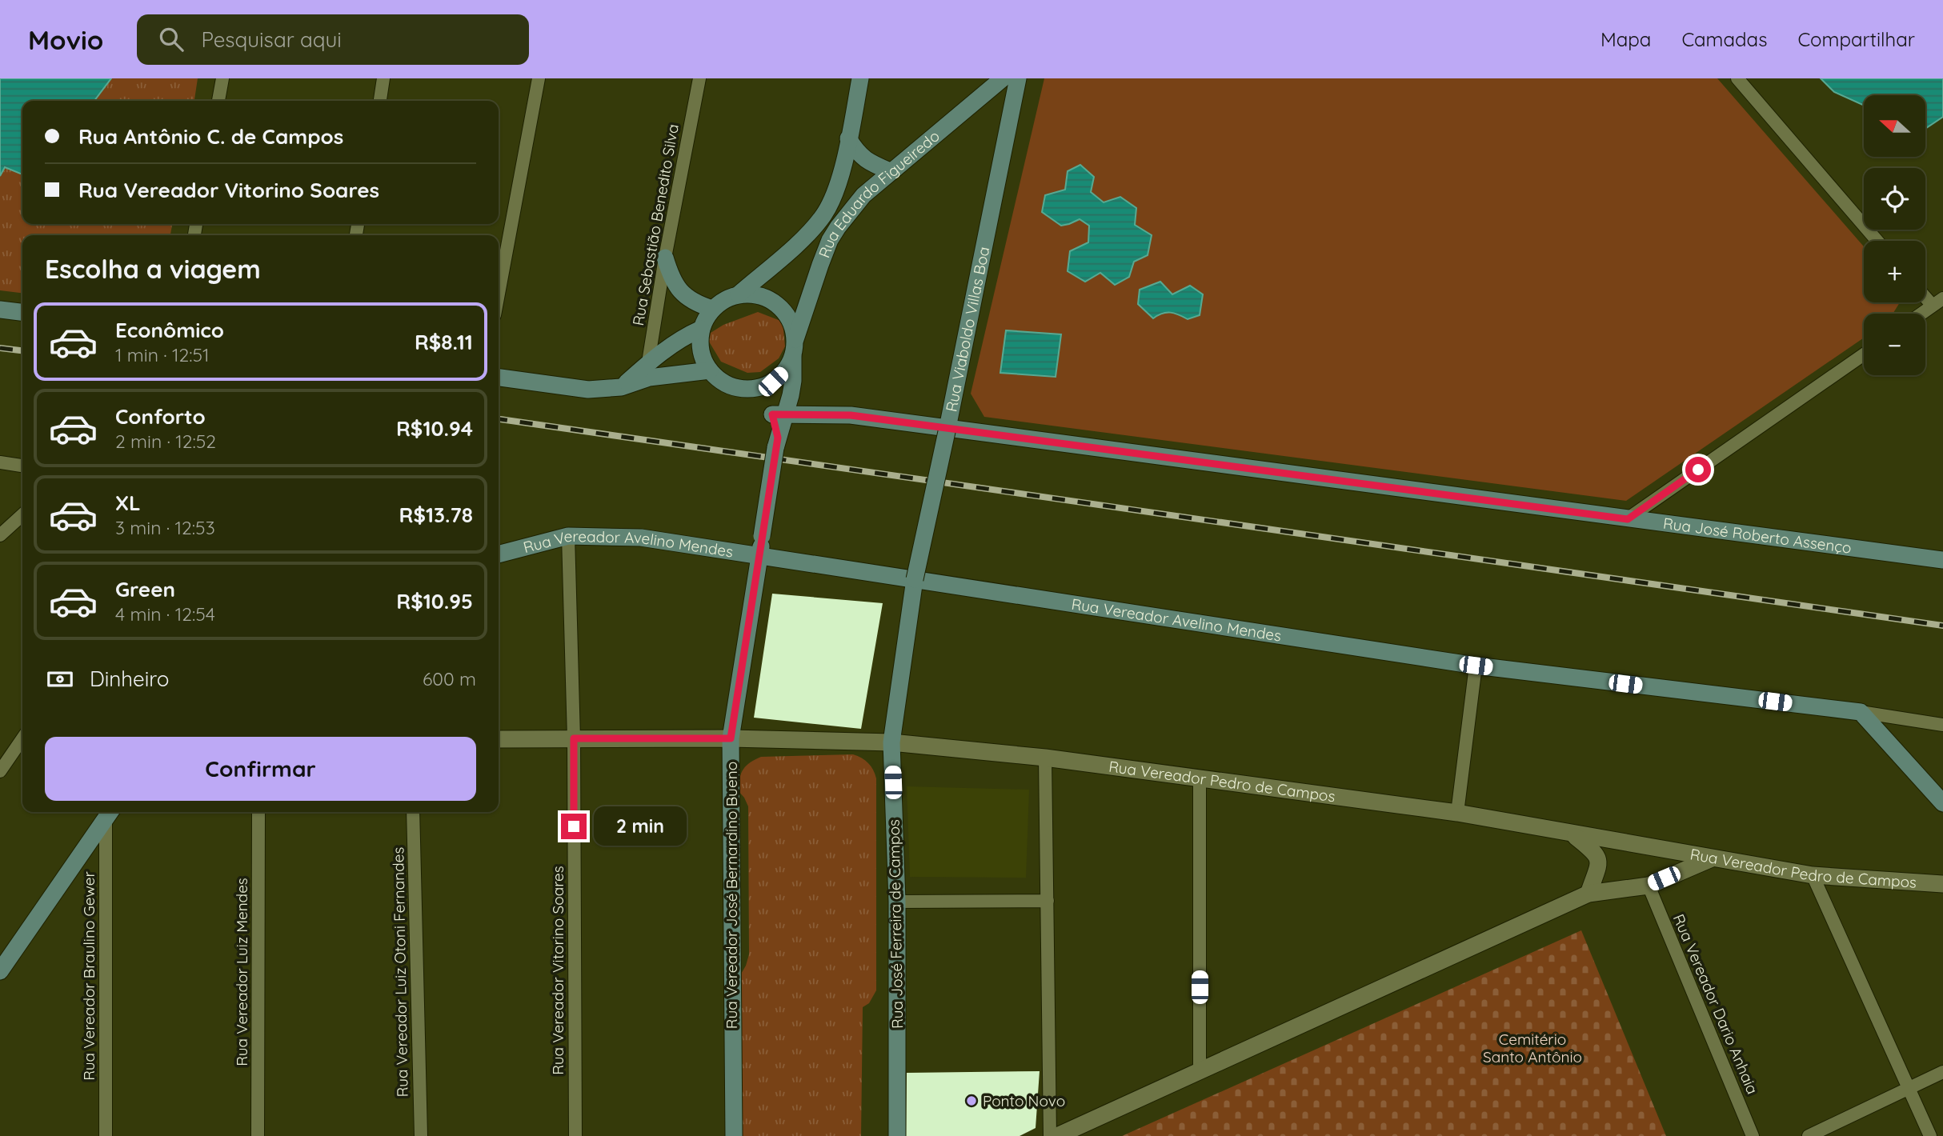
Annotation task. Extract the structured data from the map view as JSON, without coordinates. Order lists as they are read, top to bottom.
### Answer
{
  "streets": {
    "main road": [
      "Rua Eduardo Figueiredo",
      "Rua Viaboldo Villas Boa",
      "Rua José Roberto Assenço",
      "Rua Vereador Avelino Mendes",
      "Rua Vereador José Bernardino Bueno",
      "Rua José Ferreira de Campos"
    ],
    "street": [
      "Rua Sebastião Benedito Silva",
      "Rua Vereador Pedro de Campos",
      "Rua Vereador Vitorino Soares",
      "Rua Vereador Luiz Mendes",
      "Rua Vereador Luiz Otoni Fernandes",
      "Rua Vereador Braulino Gewer",
      "Rua Vereador Dario Anhaia"
    ]
  },
  "crossings": [
    ["Rua Eduardo Figueiredo", "Rua Vereador José Bernardino Bueno"],
    ["Rua Viaboldo Villas Boa", "Rua José Roberto Assenço"],
    ["Rua Viaboldo Villas Boa", "Rua Vereador Avelino Mendes"],
    ["Rua Viaboldo Villas Boa", "Rua José Ferreira de Campos"],
    ["Rua José Roberto Assenço", "Rua Vereador José Bernardino Bueno"],
    ["Rua Vereador Avelino Mendes", "Rua Vereador José Bernardino Bueno"],
    ["Rua Vereador Avelino Mendes", "Rua José Ferreira de Campos"],
    ["Rua Vereador Avelino Mendes", "Rua Vereador Vitorino Soares"],
    ["Rua Vereador Pedro de Campos", "Rua Vereador José Bernardino Bueno"],
    ["Rua Vereador Pedro de Campos", "Rua José Ferreira de Campos"],
    ["Rua Vereador Pedro de Campos", "Rua Vereador Vitorino Soares"]
  ],
  "parks": ["Cemitério Santo Antônio"],
  "places": ["Ponto Novo"],
  "north": "left",
  "page": {
    "header": "Movio",
    "search": "Pesquisar aqui",
    "nav": ["Mapa", "Camadas", "Compartilhar"],
    "map_buttons": ["+", "−"],
    "banner": ["Rua Antônio C. de Campos", "Rua Vereador Vitorino Soares"],
    "heading": "Escolha a viagem",
    "list": [
      {
        "name": "Econômico",
        "note": "1 min · 12:51",
        "value": "R$8.11"
      },
      {
        "name": "Conforto",
        "note": "2 min · 12:52",
        "value": "R$10.94"
      },
      {
        "name": "XL",
        "note": "3 min · 12:53",
        "value": "R$13.78"
      },
      {
        "name": "Green",
        "note": "4 min · 12:54",
        "value": "R$10.95"
      }
    ],
    "pay": ["Dinheiro", "600 m"],
    "buttons": "Confirmar",
    "bubble": "2 min"
  }
}
